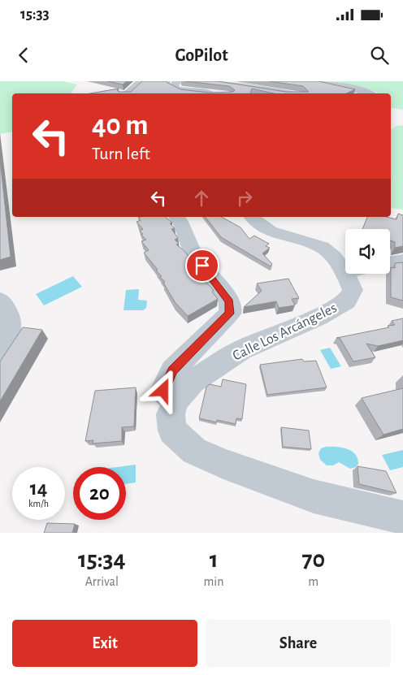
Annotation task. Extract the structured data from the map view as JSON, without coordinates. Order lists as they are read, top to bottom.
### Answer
{
  "streets": {
    "street": ["Calle Los Arcángeles"]
  },
  "page": {
    "status": "15:33",
    "header": "GoPilot",
    "turn": ["40 m", "Turn left"],
    "speed": "14 km/h",
    "limit": "20",
    "eta": [
      "15:34",
      "Arrival",
      "1",
      "min",
      "70",
      "m"
    ],
    "buttons": ["Exit", "Share"]
  }
}
